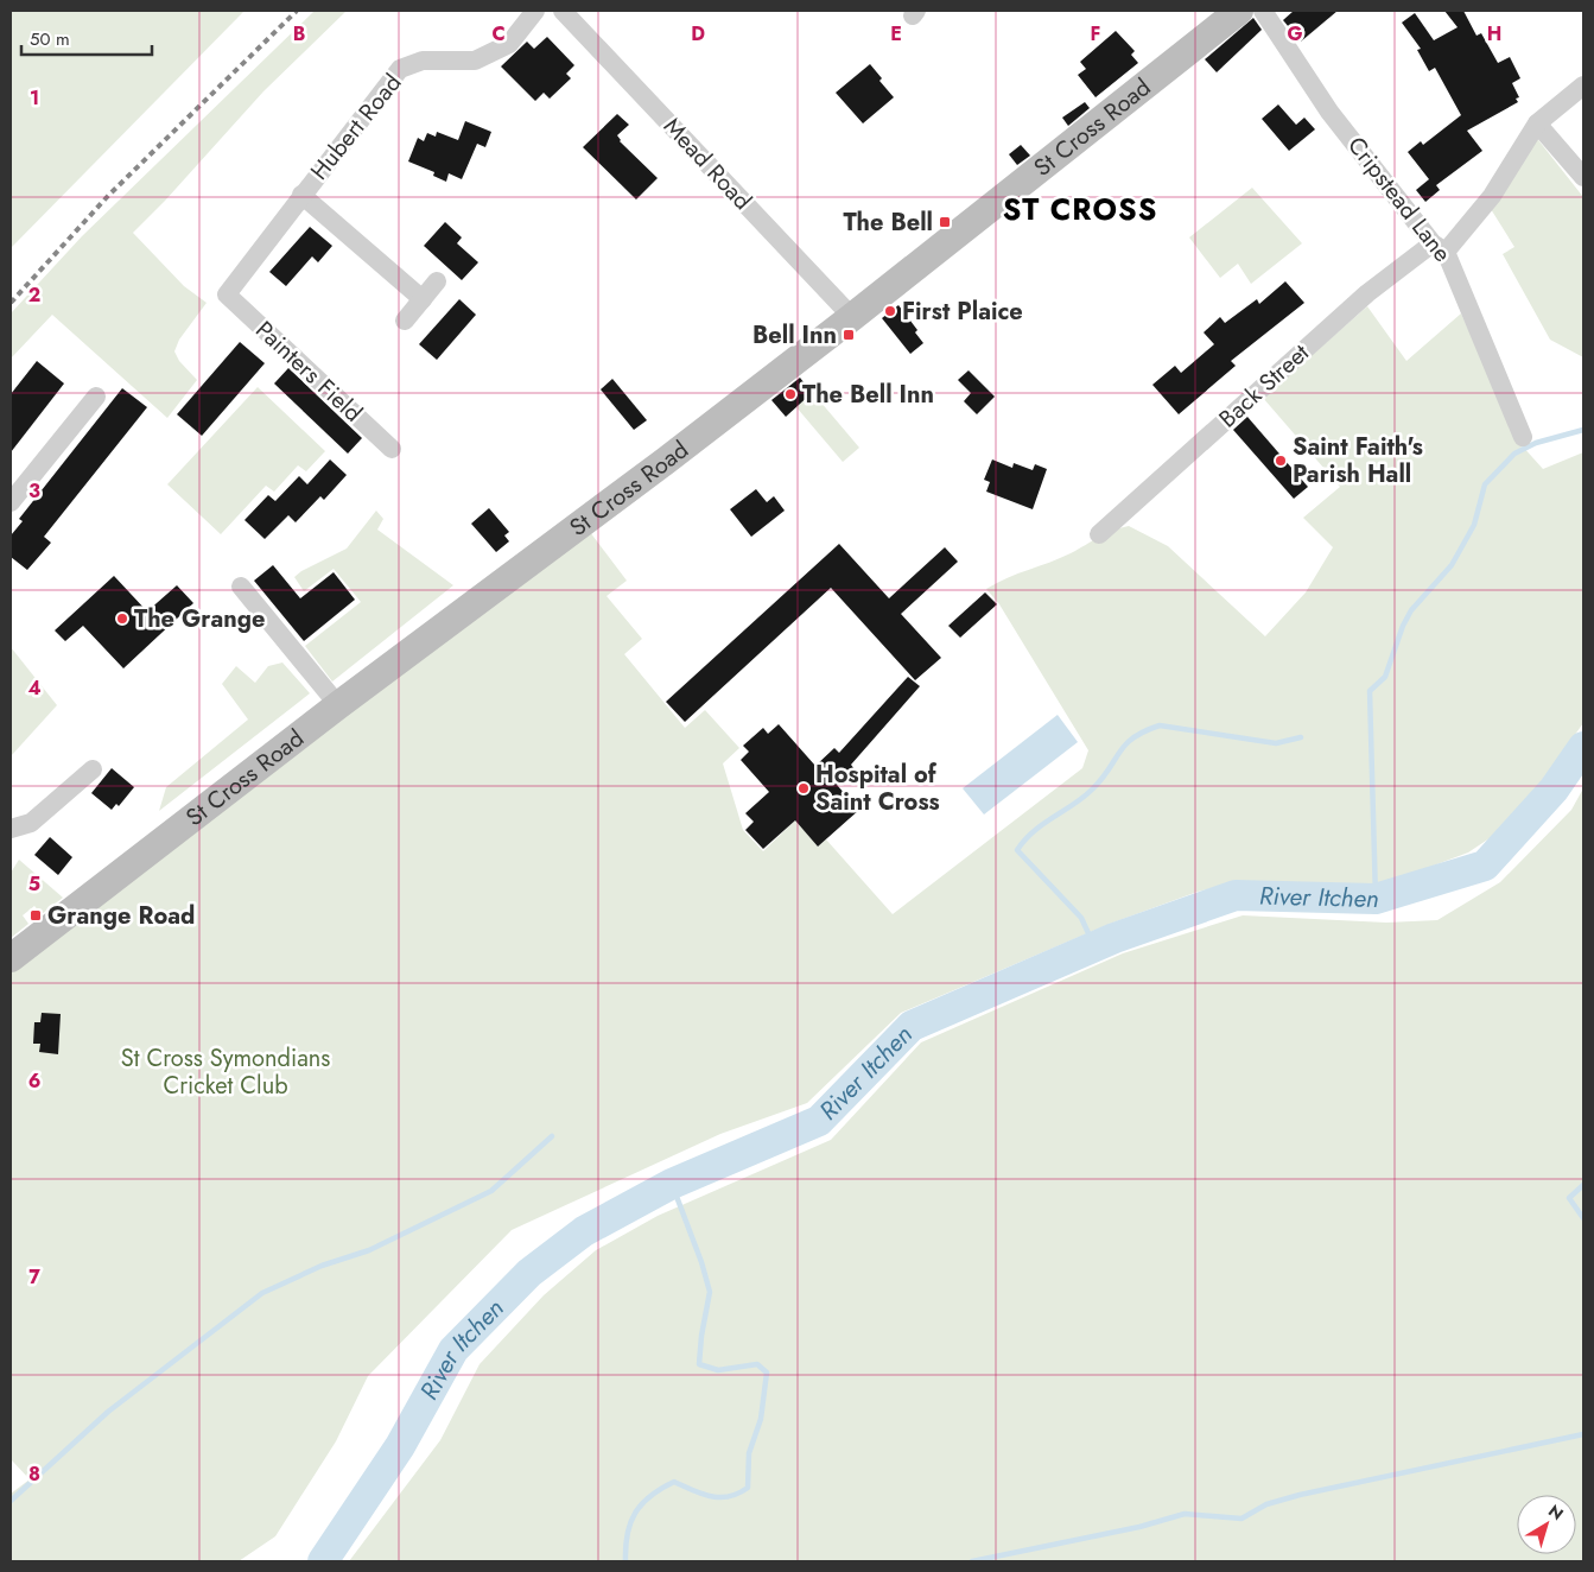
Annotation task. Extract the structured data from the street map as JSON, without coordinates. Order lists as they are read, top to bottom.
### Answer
{
  "streets": {
    "main road": ["St Cross Road"],
    "street": [
      "Hubert Road",
      "Mead Road",
      "Cripstead Lane",
      "Painters Field",
      "Back Street"
    ]
  },
  "crossings": [
    ["Hubert Road", "Painters Field"],
    ["St Cross Road", "Mead Road"],
    ["Cripstead Lane", "Back Street"]
  ],
  "districts": ["ST CROSS"],
  "water": ["River Itchen"],
  "parks": ["St Cross Symondians Cricket Club"],
  "places": {
    "transit": ["The Bell", "Bell Inn", "Grange Road"],
    "other": [
      "First Plaice",
      "The Bell Inn",
      "Saint Faith's Parish Hall",
      "The Grange",
      "Hospital of Saint Cross"
    ]
  },
  "scale_bar": "50 m",
  "north": "top right",
  "grid": {
    "columns": [
      "B",
      "C",
      "D",
      "E",
      "F",
      "G",
      "H"
    ],
    "rows": [
      "1",
      "2",
      "3",
      "4",
      "5",
      "6",
      "7",
      "8"
    ]
  }
}
